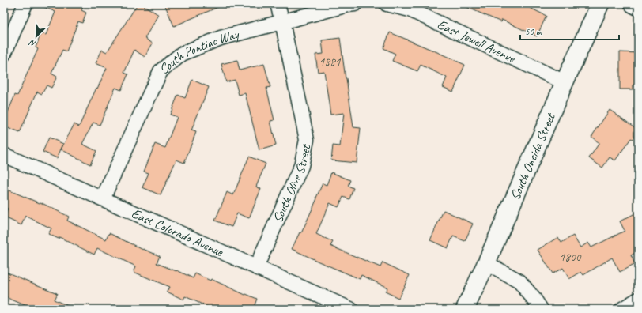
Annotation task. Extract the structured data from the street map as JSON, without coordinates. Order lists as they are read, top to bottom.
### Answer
{
  "streets": {
    "street": [
      "East Jewell Avenue",
      "South Pontiac Way",
      "South Oneida Street",
      "South Olive Street",
      "East Colorado Avenue"
    ]
  },
  "crossings": [
    ["East Jewell Avenue", "South Oneida Street"],
    ["South Pontiac Way", "South Olive Street"],
    ["South Pontiac Way", "East Colorado Avenue"],
    ["South Olive Street", "East Colorado Avenue"]
  ],
  "house_numbers": ["1881", "1800"],
  "scale_bar": "50 m",
  "north": "bottom left"
}
